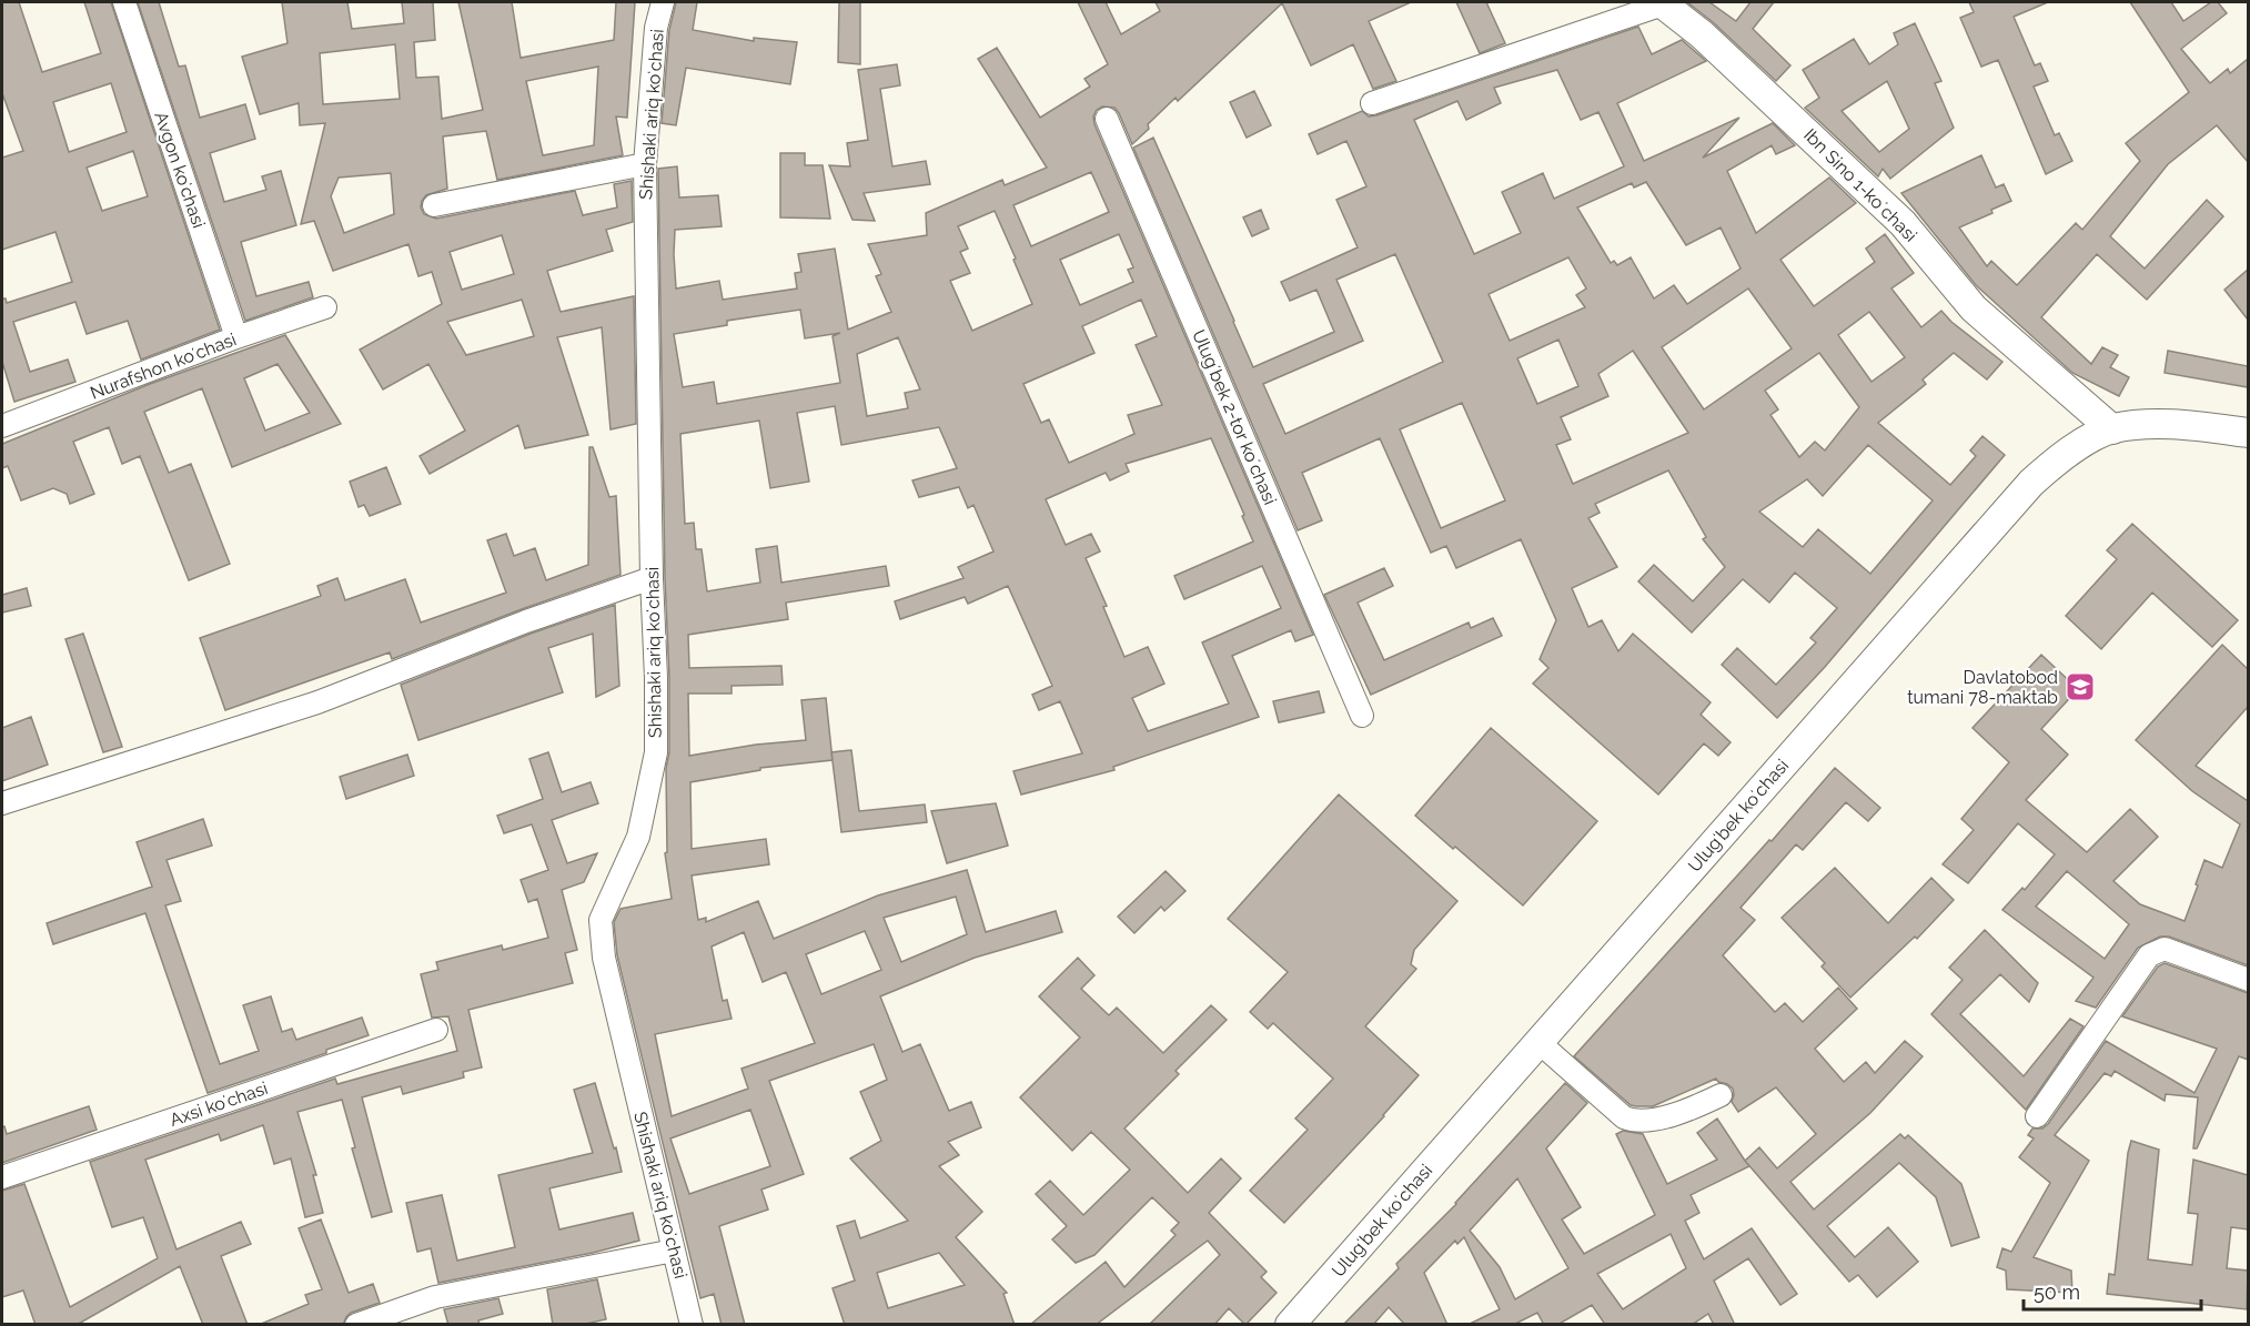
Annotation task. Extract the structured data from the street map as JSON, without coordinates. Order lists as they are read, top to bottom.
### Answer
{
  "streets": {
    "street": [
      "Shishaki ariq koʻchasi",
      "Avgon koʻchasi",
      "Ibn Sino 1-koʼchasi",
      "Nurafshon koʻchasi",
      "Ulugʼbek 2-tor koʼchasi",
      "Ulugʻbek koʻchasi",
      "Axsi koʻchasi"
    ]
  },
  "crossings": [
    ["Avgon koʻchasi", "Nurafshon koʻchasi"],
    ["Ibn Sino 1-koʼchasi", "Ulugʻbek koʻchasi"]
  ],
  "places": {
    "school or university": ["Davlatobod tumani 78-maktab"]
  },
  "scale_bar": "50 m"
}
